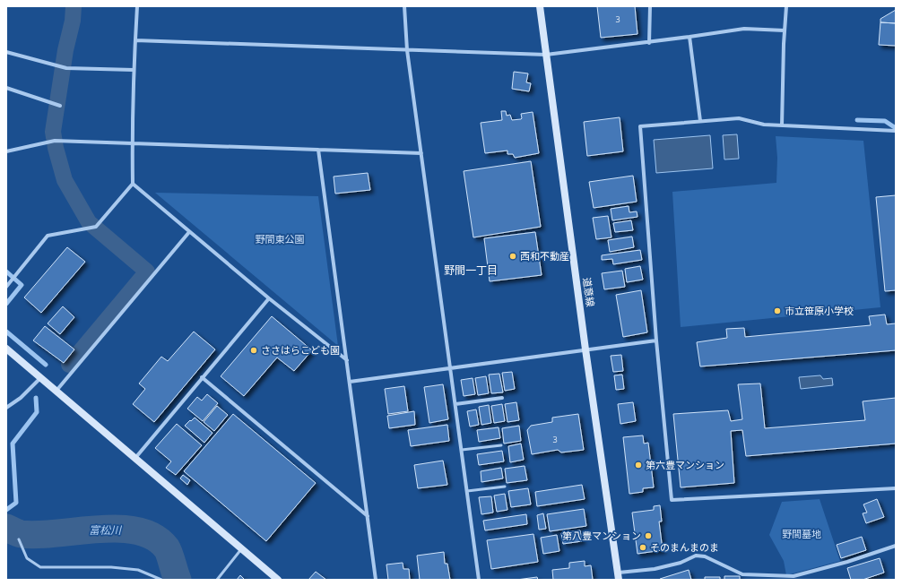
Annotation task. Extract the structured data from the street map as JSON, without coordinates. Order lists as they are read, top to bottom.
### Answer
{
  "streets": {
    "street": ["道意線"]
  },
  "districts": ["野間一丁目"],
  "water": ["富松川"],
  "parks": ["野間東公園", "野間墓地"],
  "places": [
    "西和不動産",
    "市立笹原小学校",
    "ささはらこども園",
    "第六豊マンション",
    "第八豊マンション",
    "そのまんまのま"
  ],
  "house_numbers": ["3", "3"]
}
